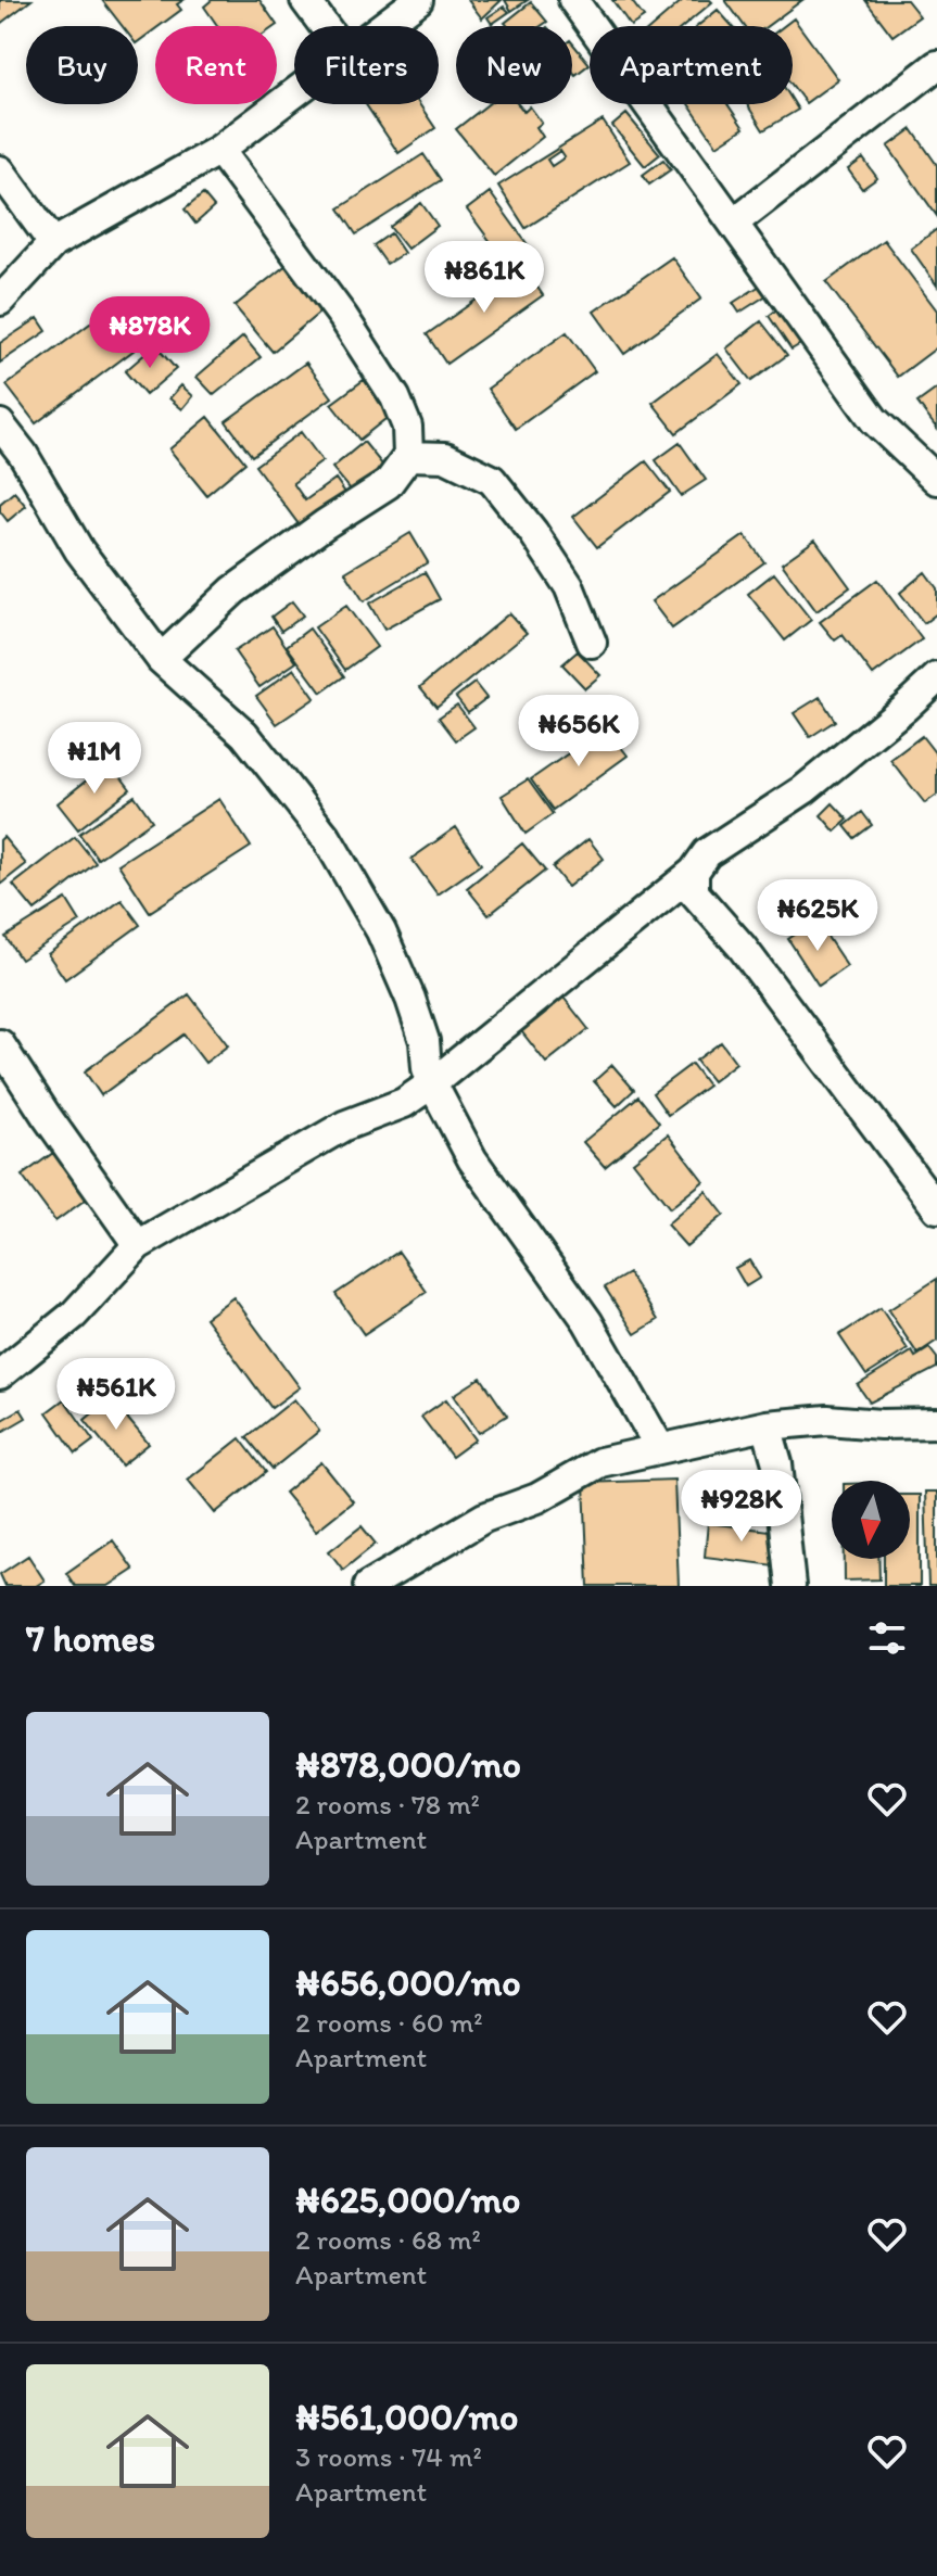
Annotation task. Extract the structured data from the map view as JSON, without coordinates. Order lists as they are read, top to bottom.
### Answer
{
  "north": "bottom",
  "page": {
    "chip": [
      "Buy",
      "Rent",
      "Filters",
      "New",
      "Apartment"
    ],
    "price": [
      "₦861K",
      "₦878K",
      "₦656K",
      "₦1M",
      "₦625K",
      "₦561K",
      "₦928K"
    ],
    "heading": "7 homes",
    "list": [
      {
        "name": "₦878,000/mo",
        "note": "2 rooms · 78 m² · Apartment"
      },
      {
        "name": "₦656,000/mo",
        "note": "2 rooms · 60 m² · Apartment"
      },
      {
        "name": "₦625,000/mo",
        "note": "2 rooms · 68 m² · Apartment"
      },
      {
        "name": "₦561,000/mo",
        "note": "3 rooms · 74 m² · Apartment"
      }
    ]
  }
}
